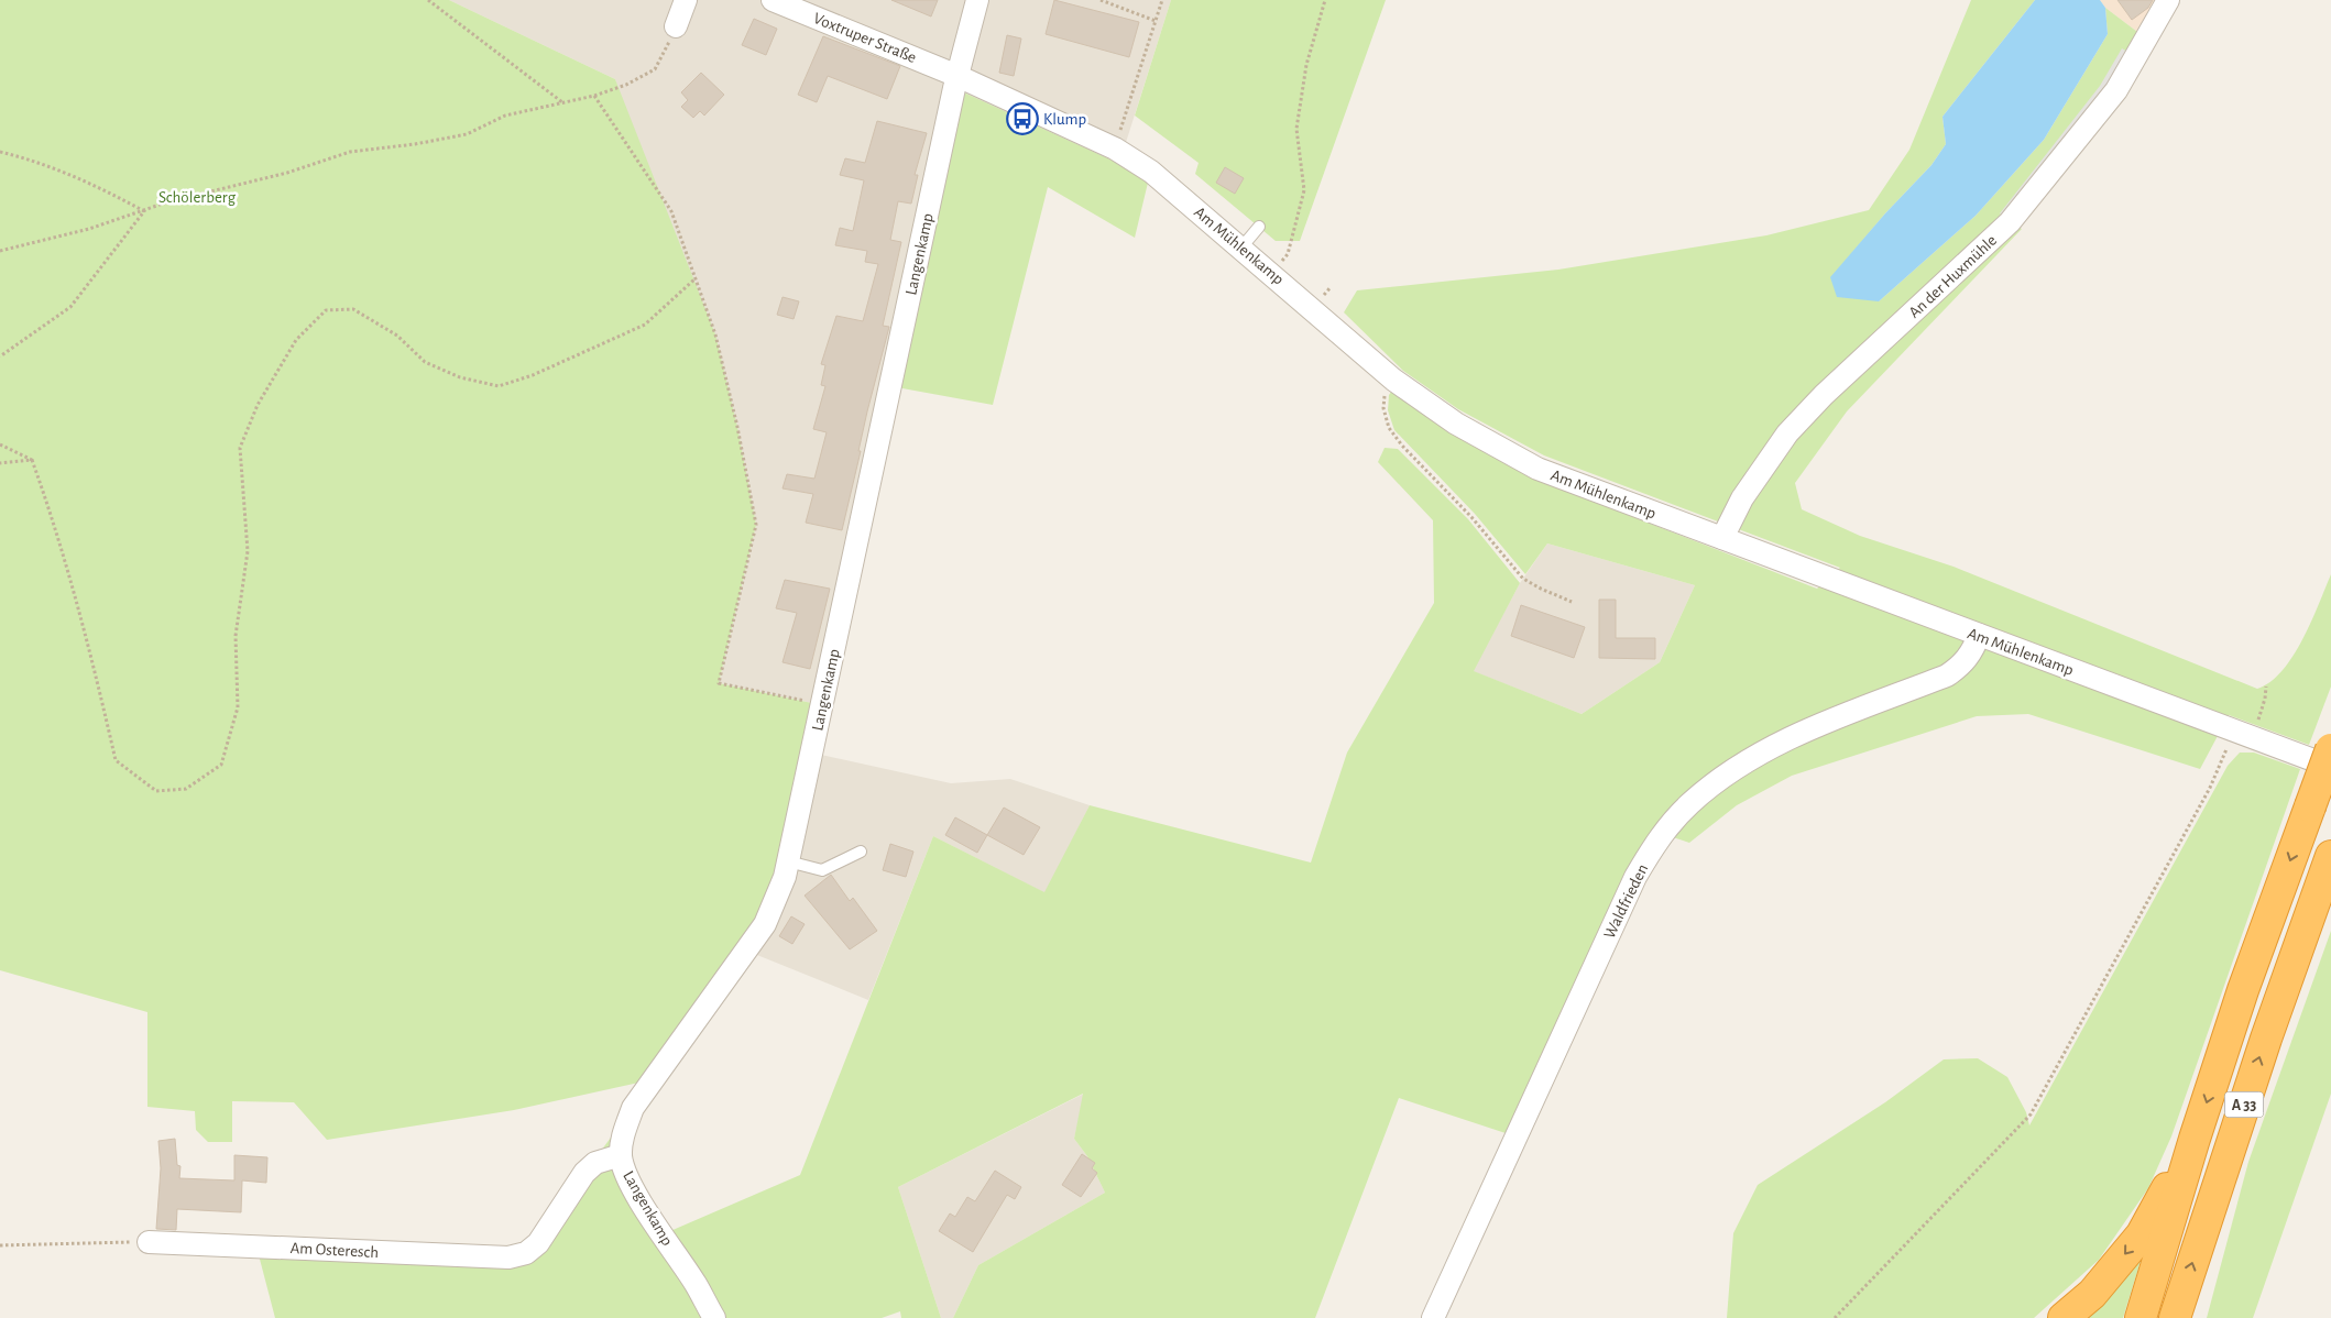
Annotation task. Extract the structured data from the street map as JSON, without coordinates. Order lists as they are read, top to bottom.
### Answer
{
  "streets": {
    "highway": ["A 33"],
    "street": [
      "Voxtruper Straße",
      "Am Mühlenkamp",
      "Langenkamp",
      "An der Huxmühle",
      "Waldfrieden",
      "Am Osteresch"
    ]
  },
  "crossings": [
    ["Voxtruper Straße", "Am Mühlenkamp"],
    ["Voxtruper Straße", "Langenkamp"],
    ["Am Mühlenkamp", "Langenkamp"],
    ["Am Mühlenkamp", "An der Huxmühle"],
    ["Am Mühlenkamp", "Waldfrieden"],
    ["Langenkamp", "Am Osteresch"]
  ],
  "parks": ["Schölerberg"],
  "places": {
    "bus stop": ["Klump"]
  }
}
